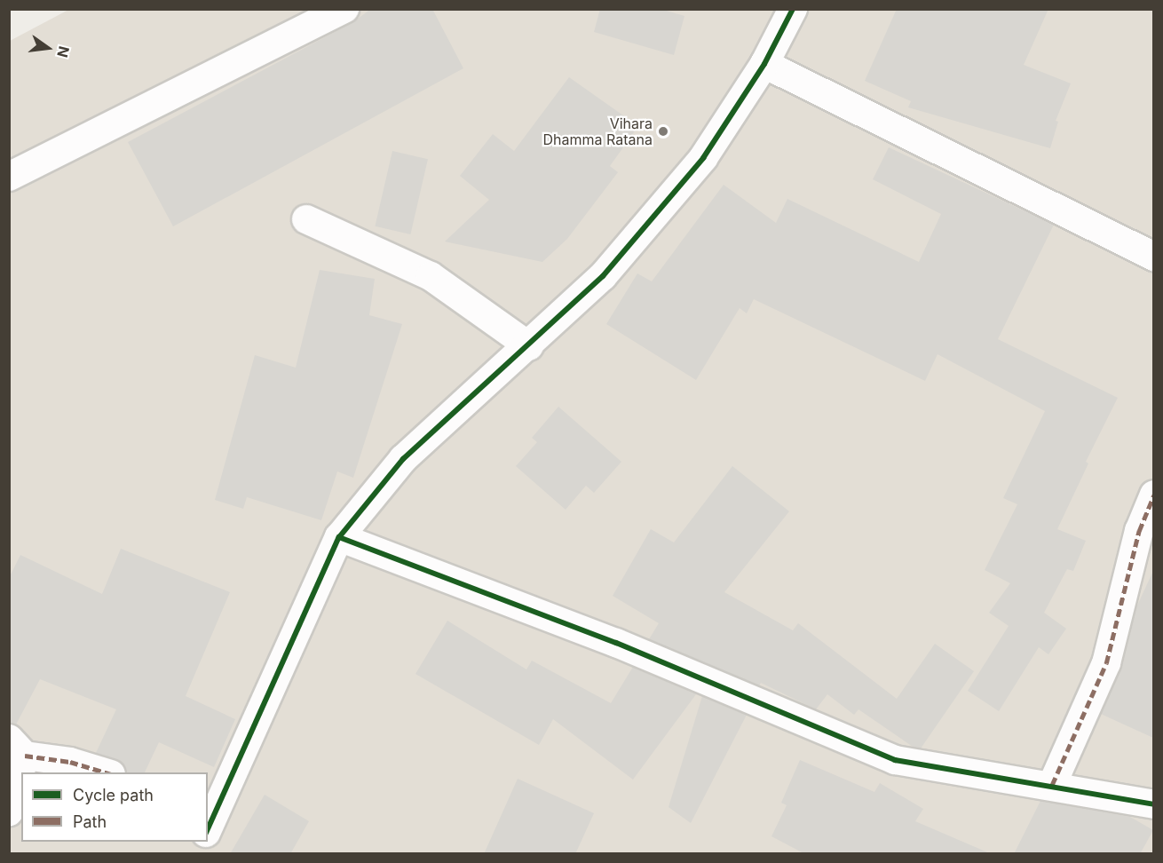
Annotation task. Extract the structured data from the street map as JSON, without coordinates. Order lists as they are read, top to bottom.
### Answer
{
  "places": ["Vihara Dhamma Ratana"],
  "legend": ["Cycle path", "Path"],
  "north": "right"
}
